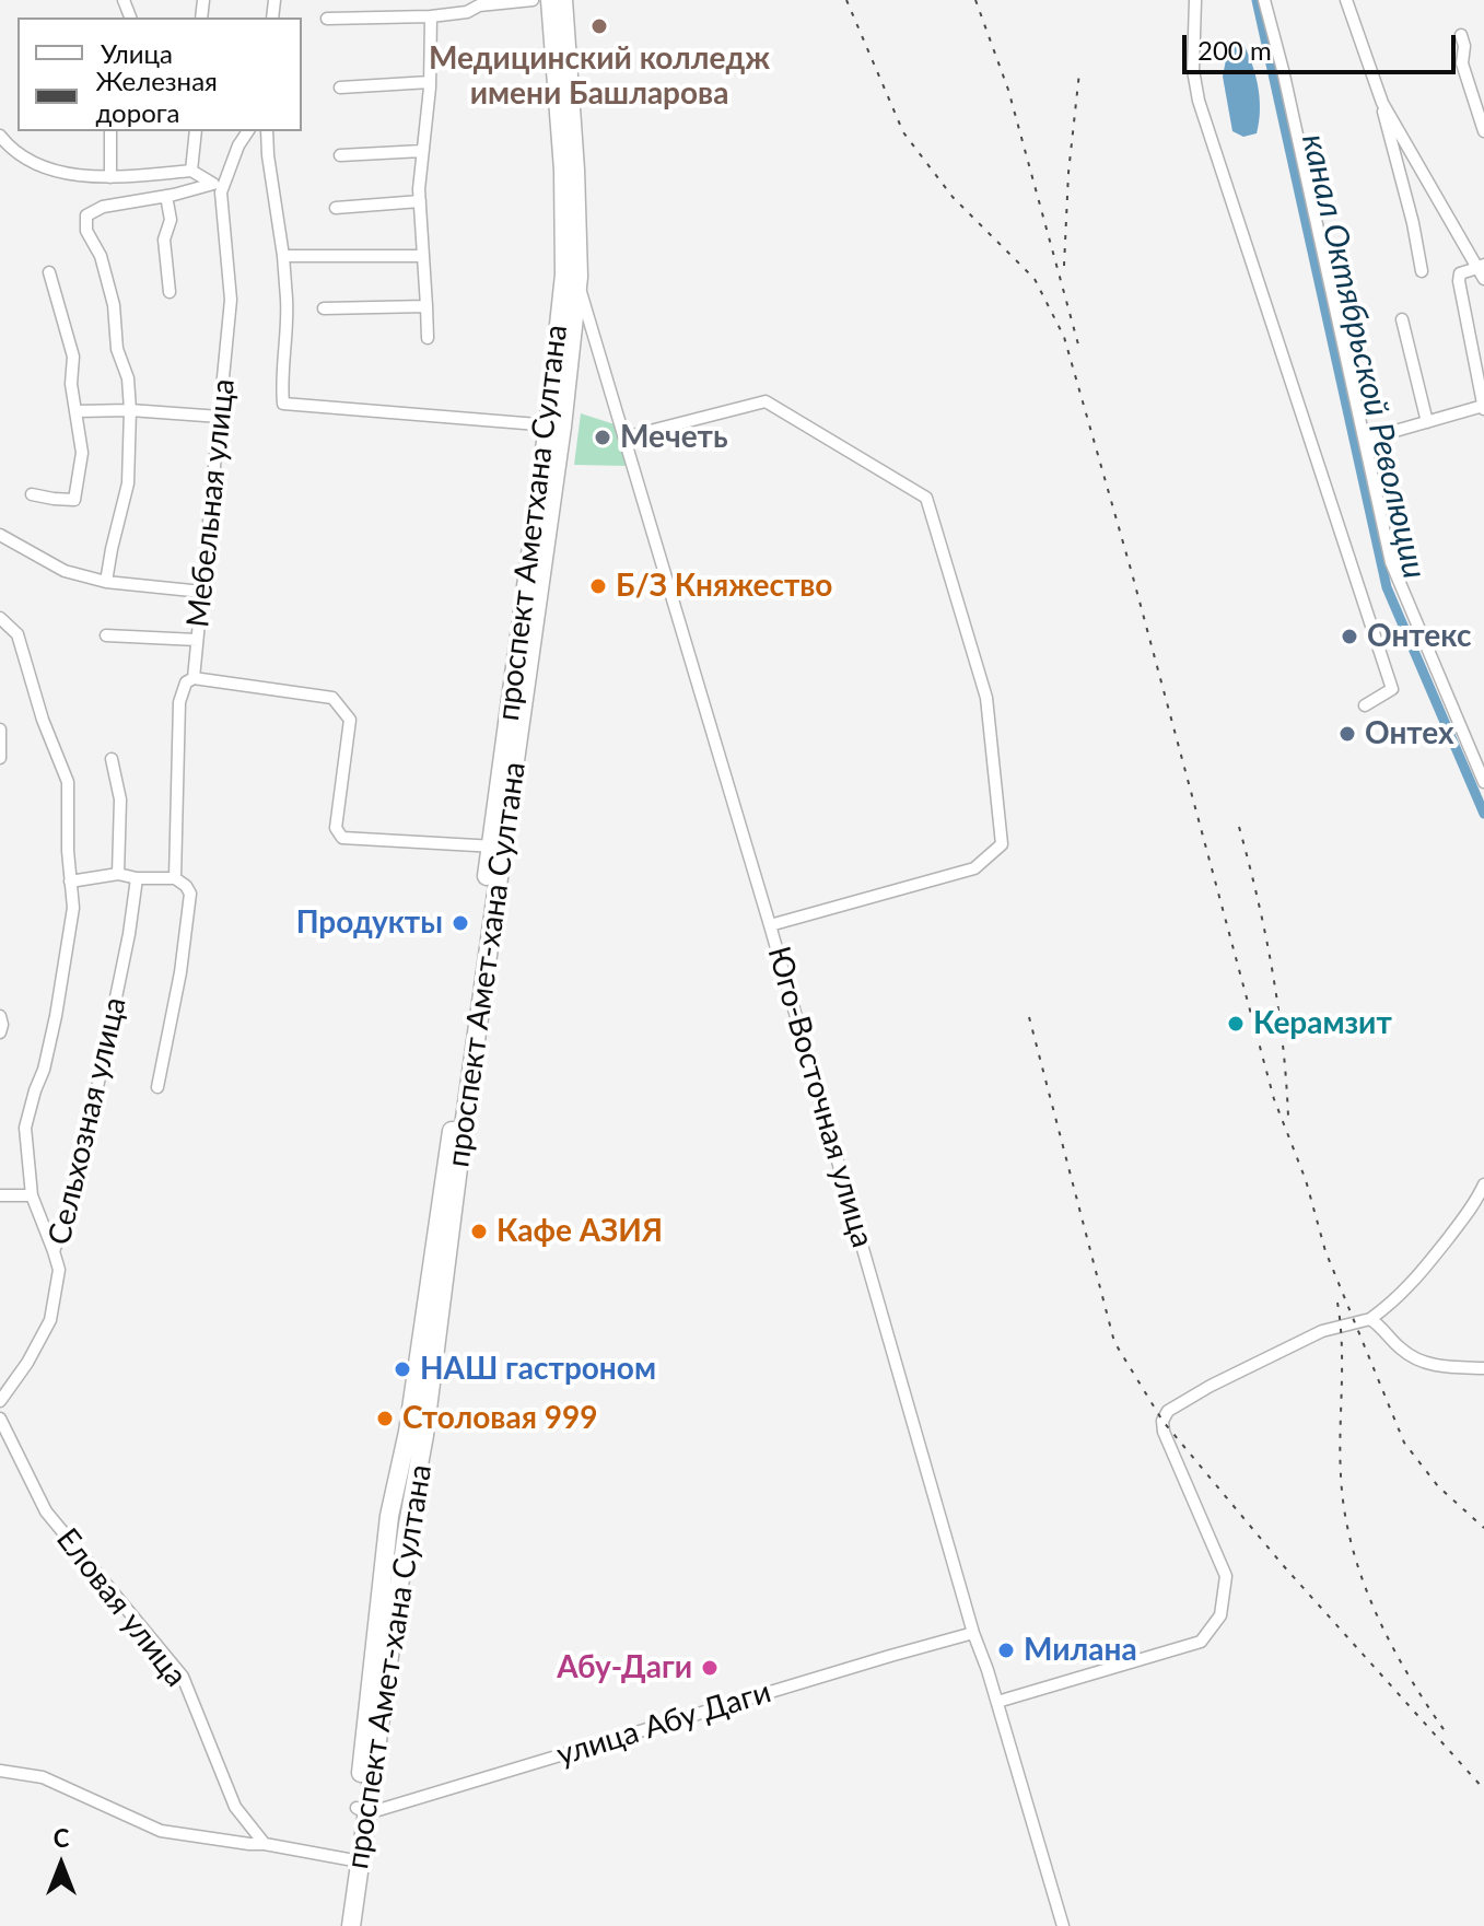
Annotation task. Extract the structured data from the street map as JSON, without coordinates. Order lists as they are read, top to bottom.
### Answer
{
  "streets": {
    "main road": ["проспект Аметхана Султана", "проспект Амет-хана Султана"],
    "street": [
      "Мебельная улица",
      "Юго-Восточная улица",
      "Сельхозная улица",
      "Еловая улица",
      "улица Абу Даги"
    ]
  },
  "crossings": [
    ["проспект Аметхана Султана", "проспект Амет-хана Султана"],
    ["проспект Аметхана Султана", "Юго-Восточная улица"],
    ["проспект Амет-хана Султана", "Юго-Восточная улица"],
    ["проспект Амет-хана Султана", "улица Абу Даги"],
    ["Юго-Восточная улица", "улица Абу Даги"]
  ],
  "water": ["канал Октябрьской Революции"],
  "places": [
    "Медицинский колледж имени Башларова",
    "Мечеть",
    "Б/З Княжество",
    "Онтекс",
    "Онтех",
    "Продукты",
    "Керамзит",
    "Кафе АЗИЯ",
    "НАШ гастроном",
    "Столовая 999",
    "Милана",
    "Абу-Даги"
  ],
  "legend": ["Улица", "Железная дорога"],
  "scale_bar": "200 m",
  "north": "top"
}
